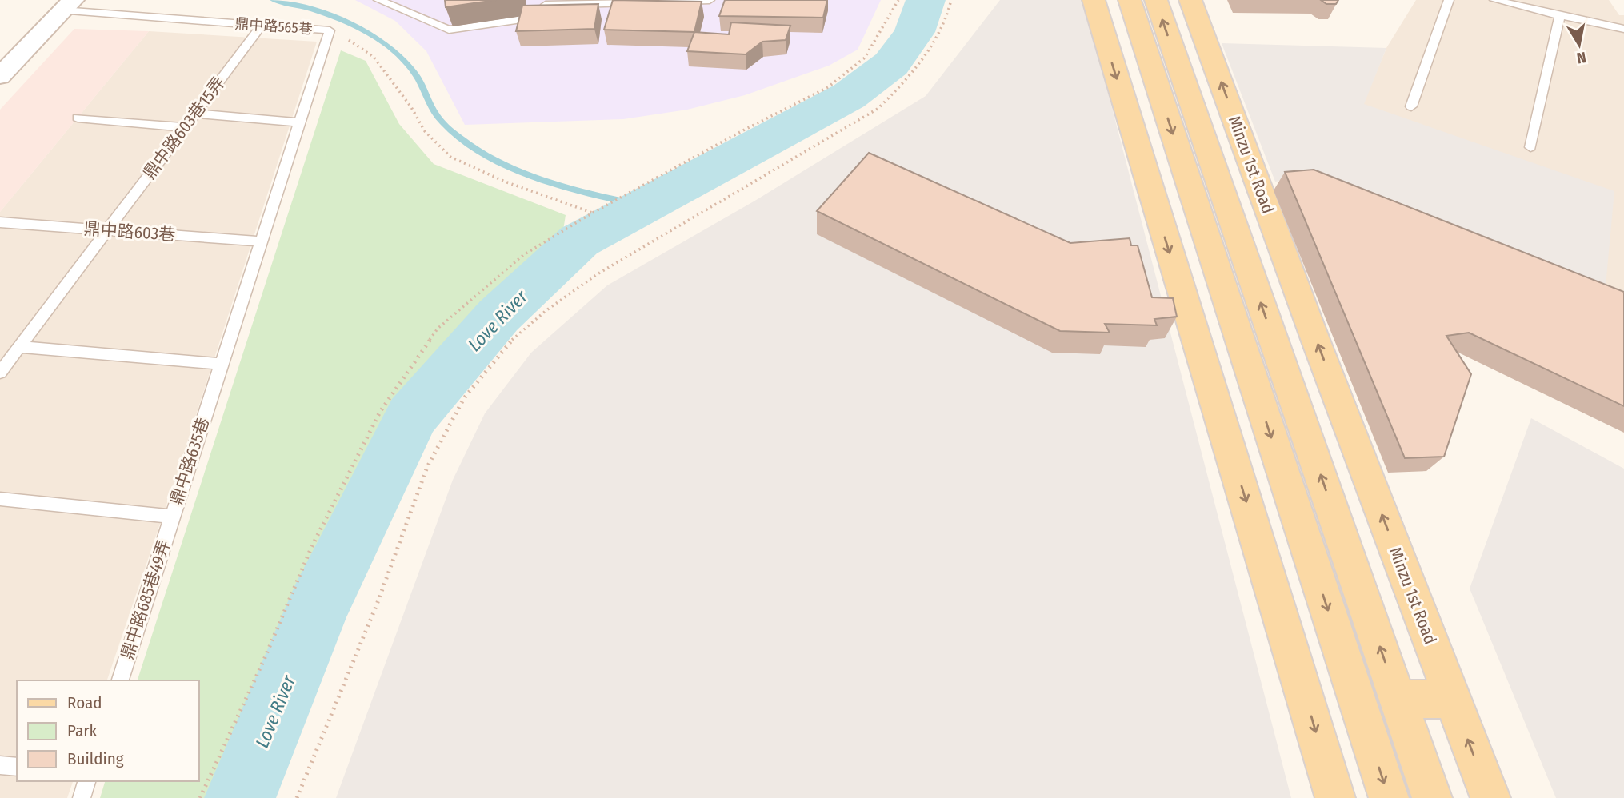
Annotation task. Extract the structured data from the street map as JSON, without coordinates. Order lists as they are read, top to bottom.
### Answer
{
  "streets": {
    "main road": ["Minzu 1st Road"],
    "lane": [
      "鼎中路565巷",
      "鼎中路603巷15弄",
      "鼎中路603巷",
      "鼎中路635巷",
      "鼎中路685巷49弄"
    ]
  },
  "crossings": [
    ["鼎中路565巷", "鼎中路603巷15弄"],
    ["鼎中路565巷", "鼎中路603巷"],
    ["鼎中路565巷", "鼎中路635巷"],
    ["鼎中路603巷15弄", "鼎中路603巷"],
    ["鼎中路603巷", "鼎中路635巷"],
    ["鼎中路635巷", "鼎中路685巷49弄"]
  ],
  "water": ["Love River"],
  "legend": ["Road", "Park", "Building"],
  "north": "bottom"
}
